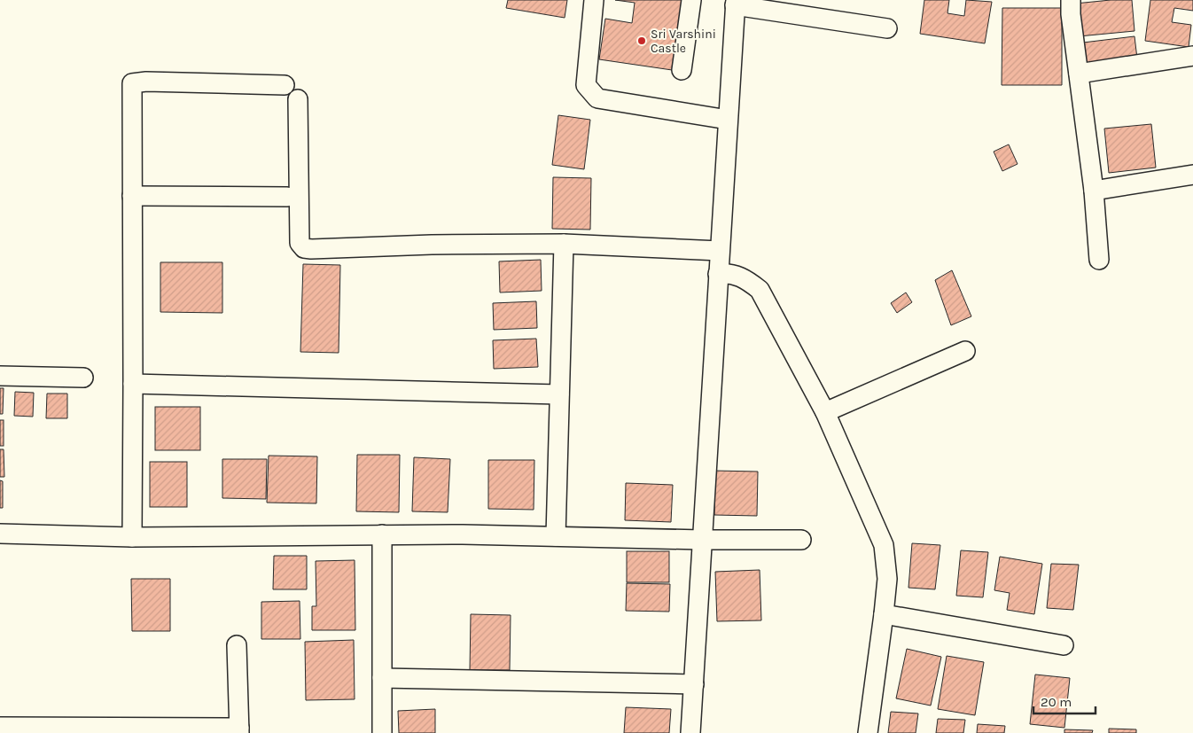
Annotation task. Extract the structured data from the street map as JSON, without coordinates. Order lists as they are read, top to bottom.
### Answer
{
  "places": ["Sri Varshini Castle"],
  "scale_bar": "20 m"
}
